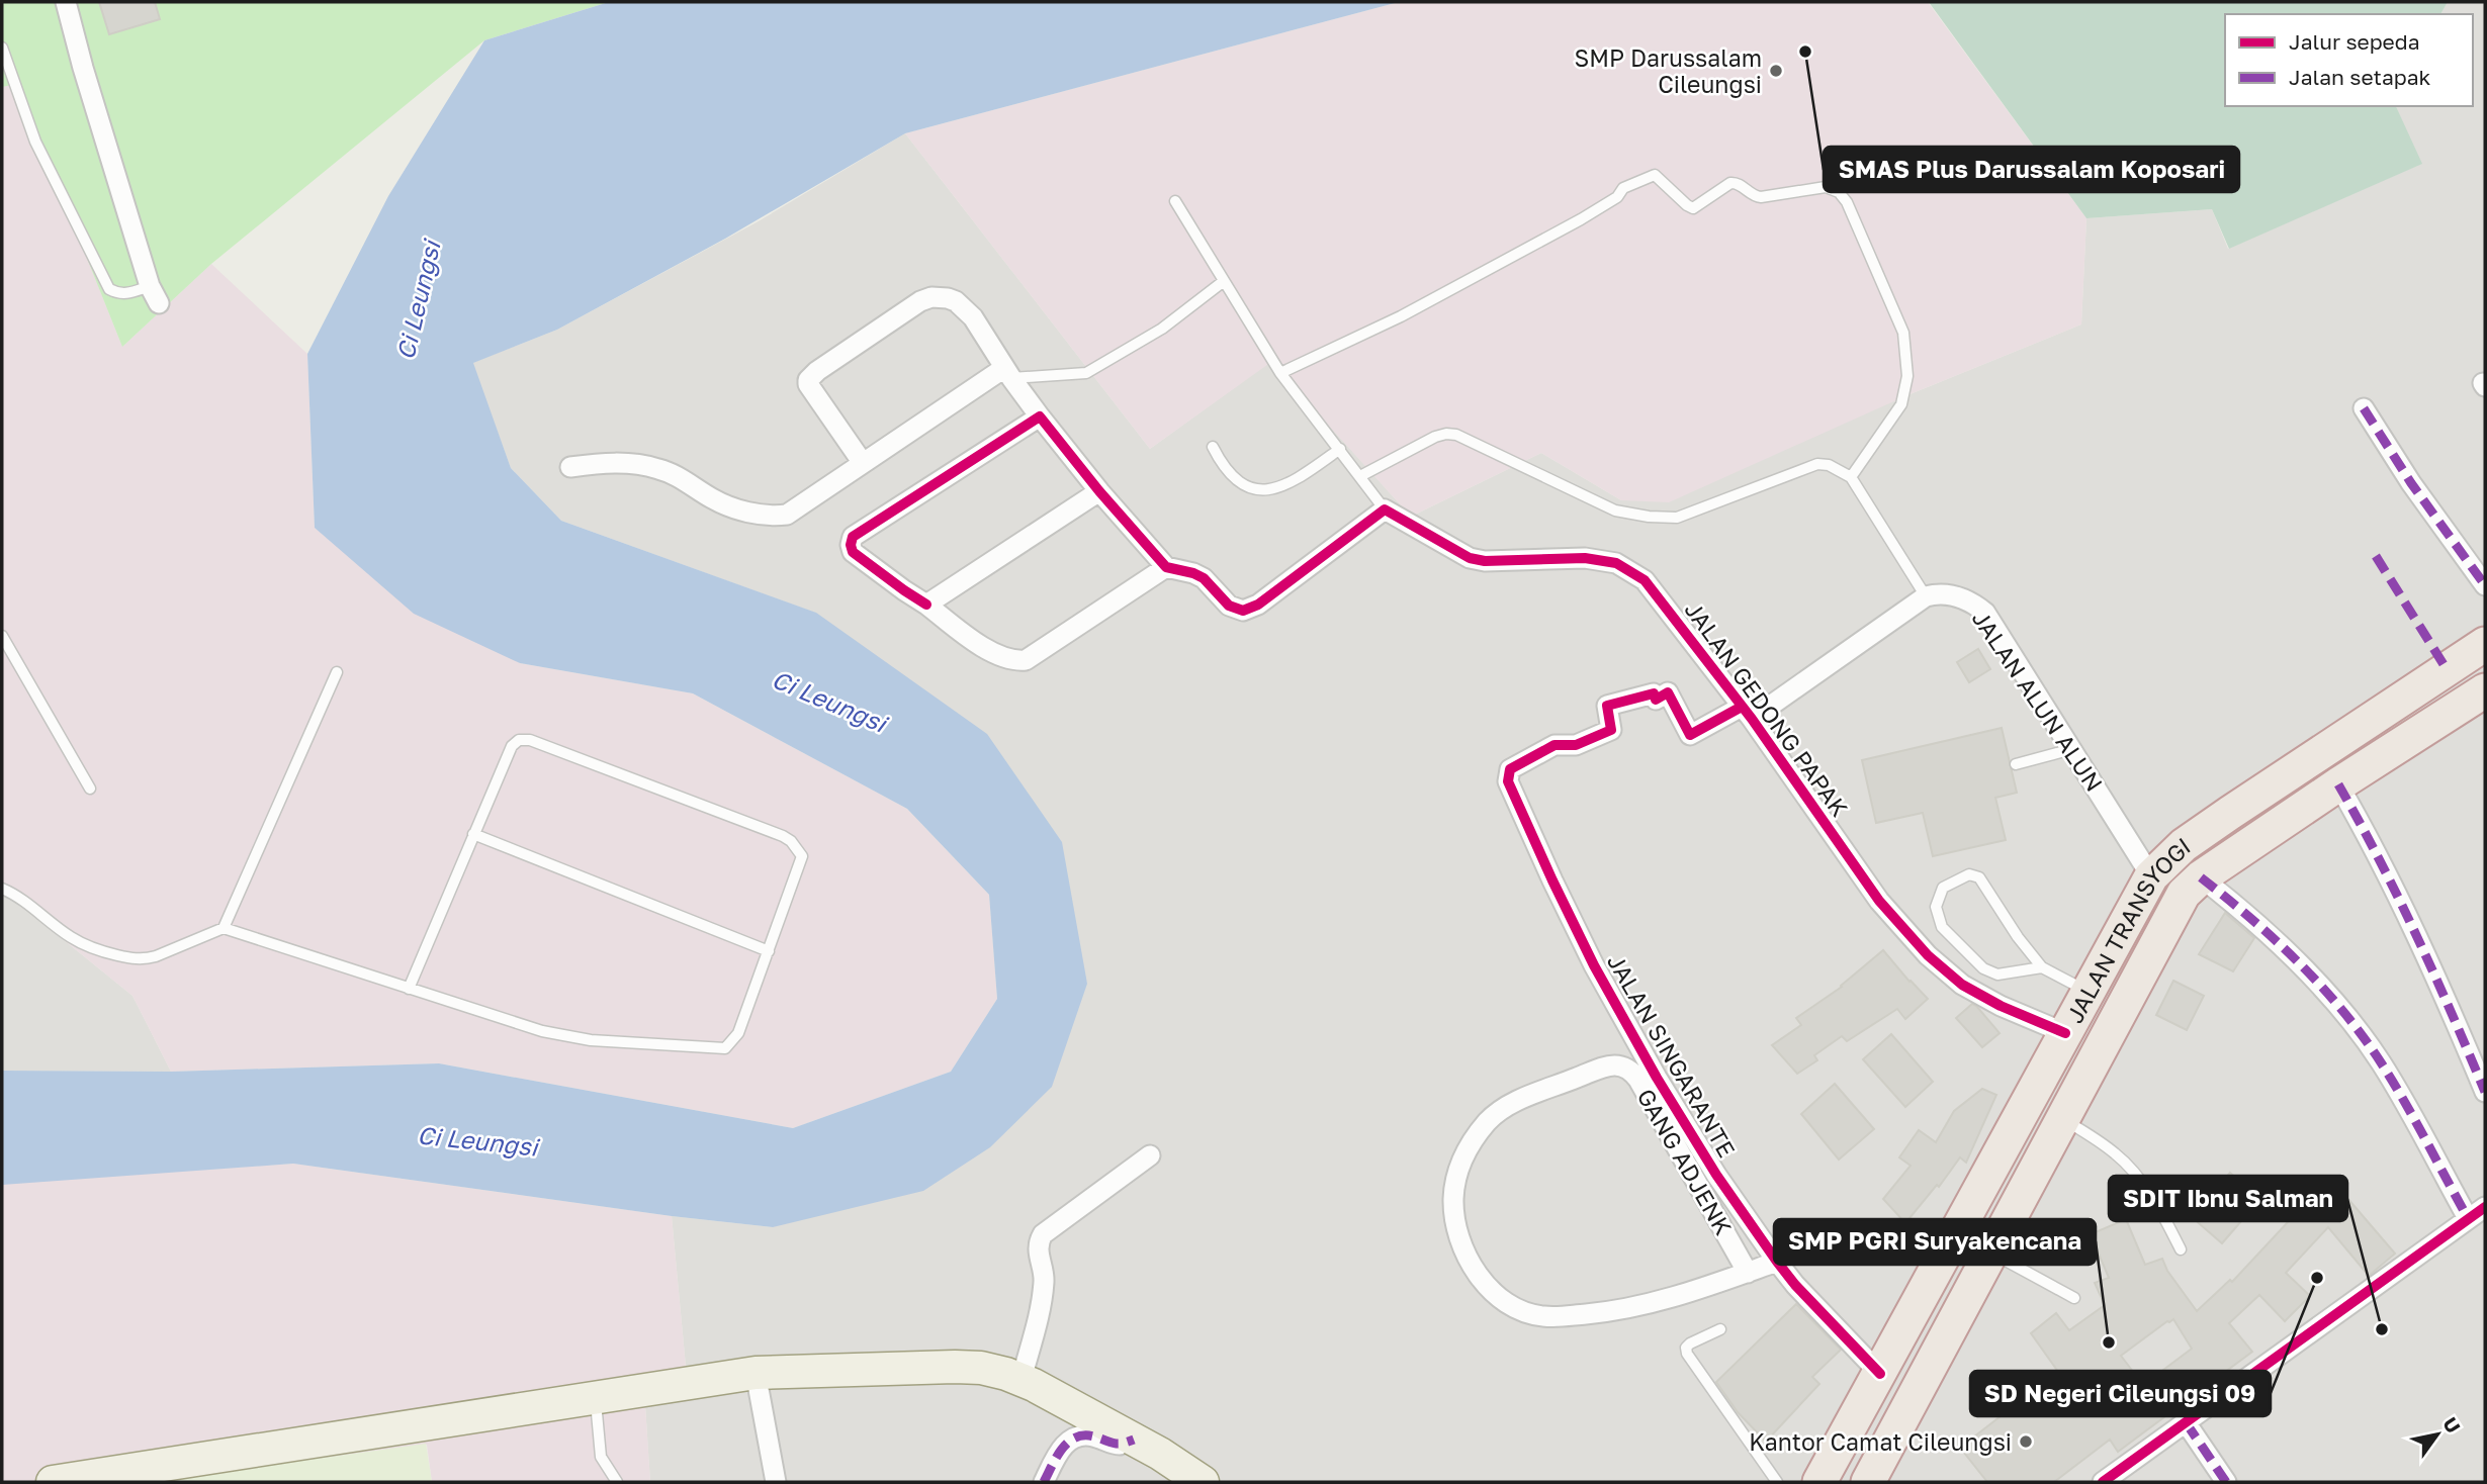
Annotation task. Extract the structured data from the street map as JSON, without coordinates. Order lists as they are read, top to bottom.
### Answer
{
  "streets": {
    "highway": ["JALAN TRANSYOGI"],
    "street": [
      "JALAN ALUN ALUN",
      "JALAN GEDONG PAPAK",
      "JALAN SINGARANTE",
      "GANG ADJENK"
    ]
  },
  "crossings": [
    ["JALAN ALUN ALUN", "JALAN TRANSYOGI"],
    ["JALAN GEDONG PAPAK", "JALAN TRANSYOGI"],
    ["JALAN GEDONG PAPAK", "JALAN SINGARANTE"],
    ["JALAN TRANSYOGI", "JALAN SINGARANTE"],
    ["JALAN SINGARANTE", "GANG ADJENK"]
  ],
  "water": ["Ci Leungsi"],
  "places": [
    "SMAS Plus Darussalam Koposari",
    "SMP Darussalam Cileungsi",
    "SD Negeri Cileungsi 09",
    "SDIT Ibnu Salman",
    "SMP PGRI Suryakencana",
    "Kantor Camat Cileungsi"
  ],
  "legend": ["Jalur sepeda", "Jalan setapak"],
  "north": "top right"
}
